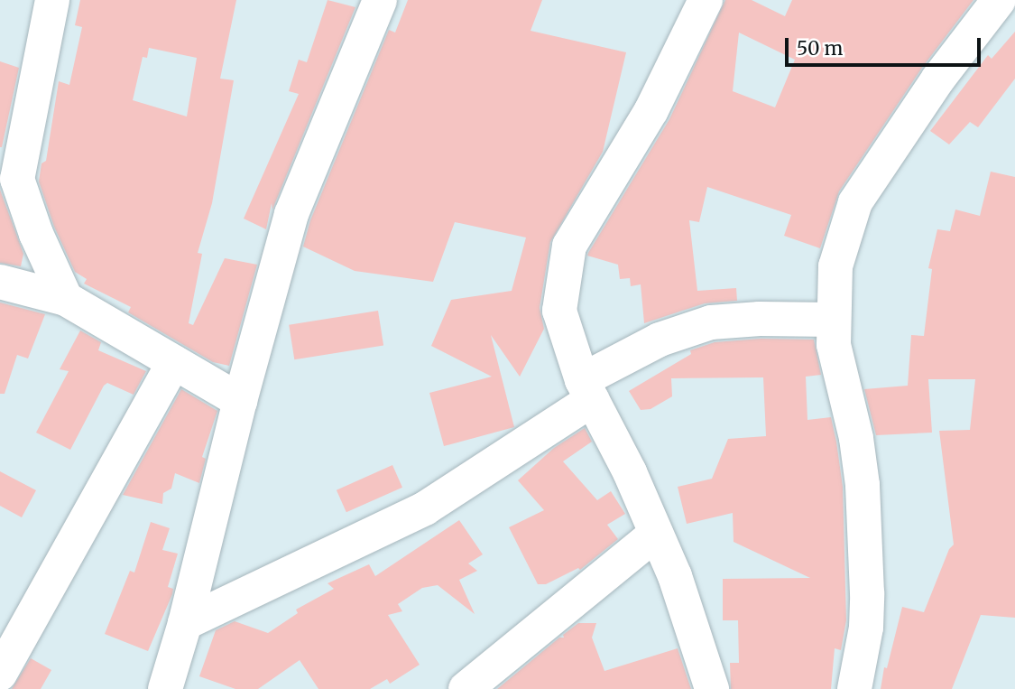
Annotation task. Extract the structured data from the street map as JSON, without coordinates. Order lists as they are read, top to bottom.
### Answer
{
  "scale_bar": "50 m"
}
